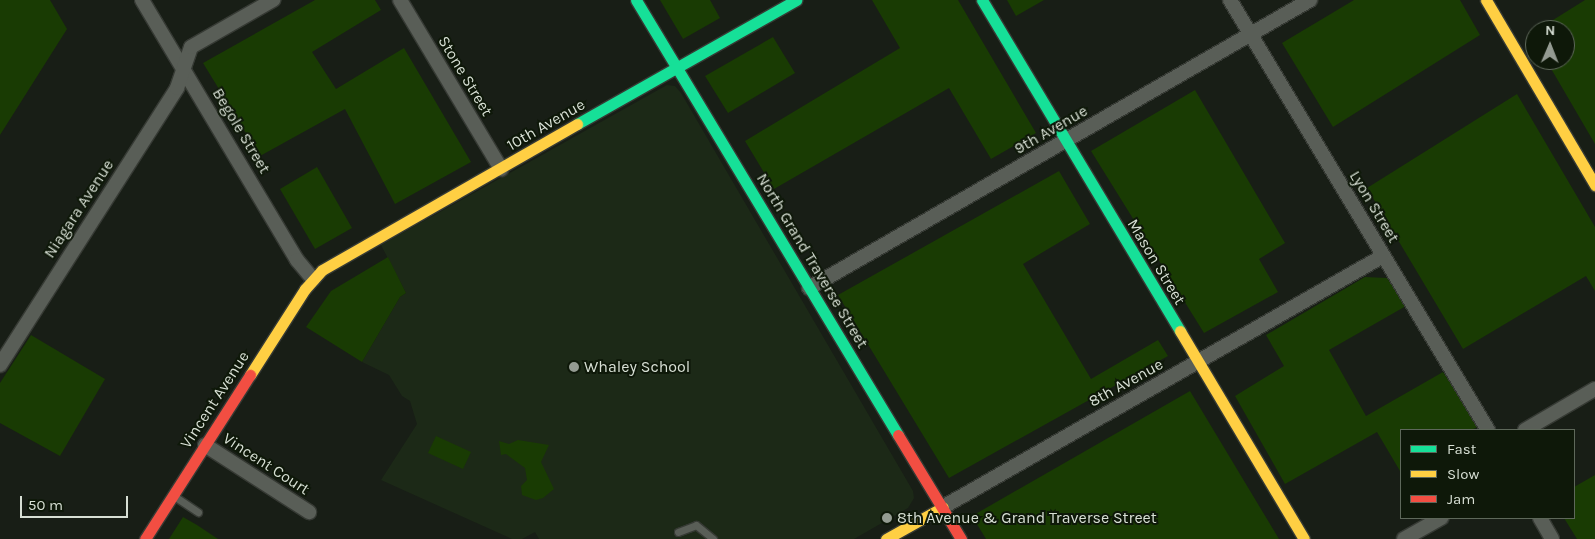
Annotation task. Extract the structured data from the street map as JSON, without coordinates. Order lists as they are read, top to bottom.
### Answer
{
  "streets": {
    "street": [
      "Stone Street",
      "10th Avenue",
      "9th Avenue",
      "Begole Street",
      "Lyon Street",
      "Niagara Avenue",
      "North Grand Traverse Street",
      "Mason Street",
      "8th Avenue",
      "Vincent Avenue",
      "Vincent Court"
    ]
  },
  "crossings": [
    ["Stone Street", "10th Avenue"],
    ["10th Avenue", "Begole Street"],
    ["10th Avenue", "North Grand Traverse Street"],
    ["10th Avenue", "Vincent Avenue"],
    ["9th Avenue", "Lyon Street"],
    ["9th Avenue", "North Grand Traverse Street"],
    ["9th Avenue", "Mason Street"],
    ["Begole Street", "Niagara Avenue"],
    ["Begole Street", "Vincent Avenue"],
    ["Lyon Street", "8th Avenue"],
    ["North Grand Traverse Street", "8th Avenue"],
    ["Mason Street", "8th Avenue"],
    ["Vincent Avenue", "Vincent Court"]
  ],
  "places": ["Whaley School", "8th Avenue & Grand Traverse Street"],
  "legend": ["Fast", "Slow", "Jam"],
  "scale_bar": "50 m",
  "north": "top"
}
